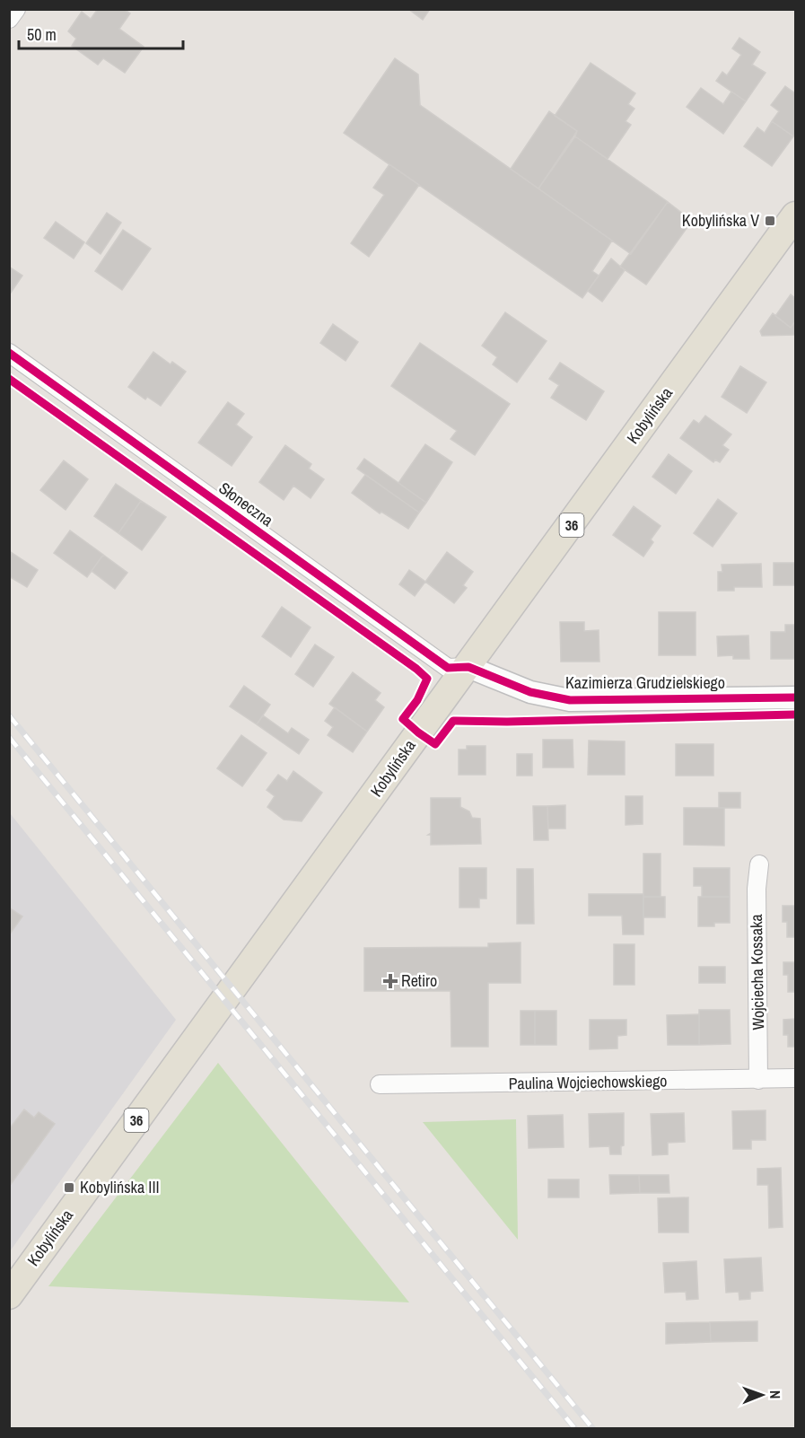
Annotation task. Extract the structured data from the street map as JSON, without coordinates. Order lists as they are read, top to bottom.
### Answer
{
  "streets": {
    "main road": ["Kobylińska", "36"],
    "street": [
      "Słoneczna",
      "Kazimierza Grudzielskiego",
      "Wojciecha Kossaka",
      "Paulina Wojciechowskiego"
    ]
  },
  "crossings": [
    ["Kobylińska", "Słoneczna"],
    ["Kobylińska", "Kazimierza Grudzielskiego"],
    ["Słoneczna", "Kazimierza Grudzielskiego"],
    ["Wojciecha Kossaka", "Paulina Wojciechowskiego"]
  ],
  "places": {
    "transit": ["Kobylińska V", "Kobylińska III"],
    "health": ["Retiro"]
  },
  "scale_bar": "50 m",
  "north": "right"
}
